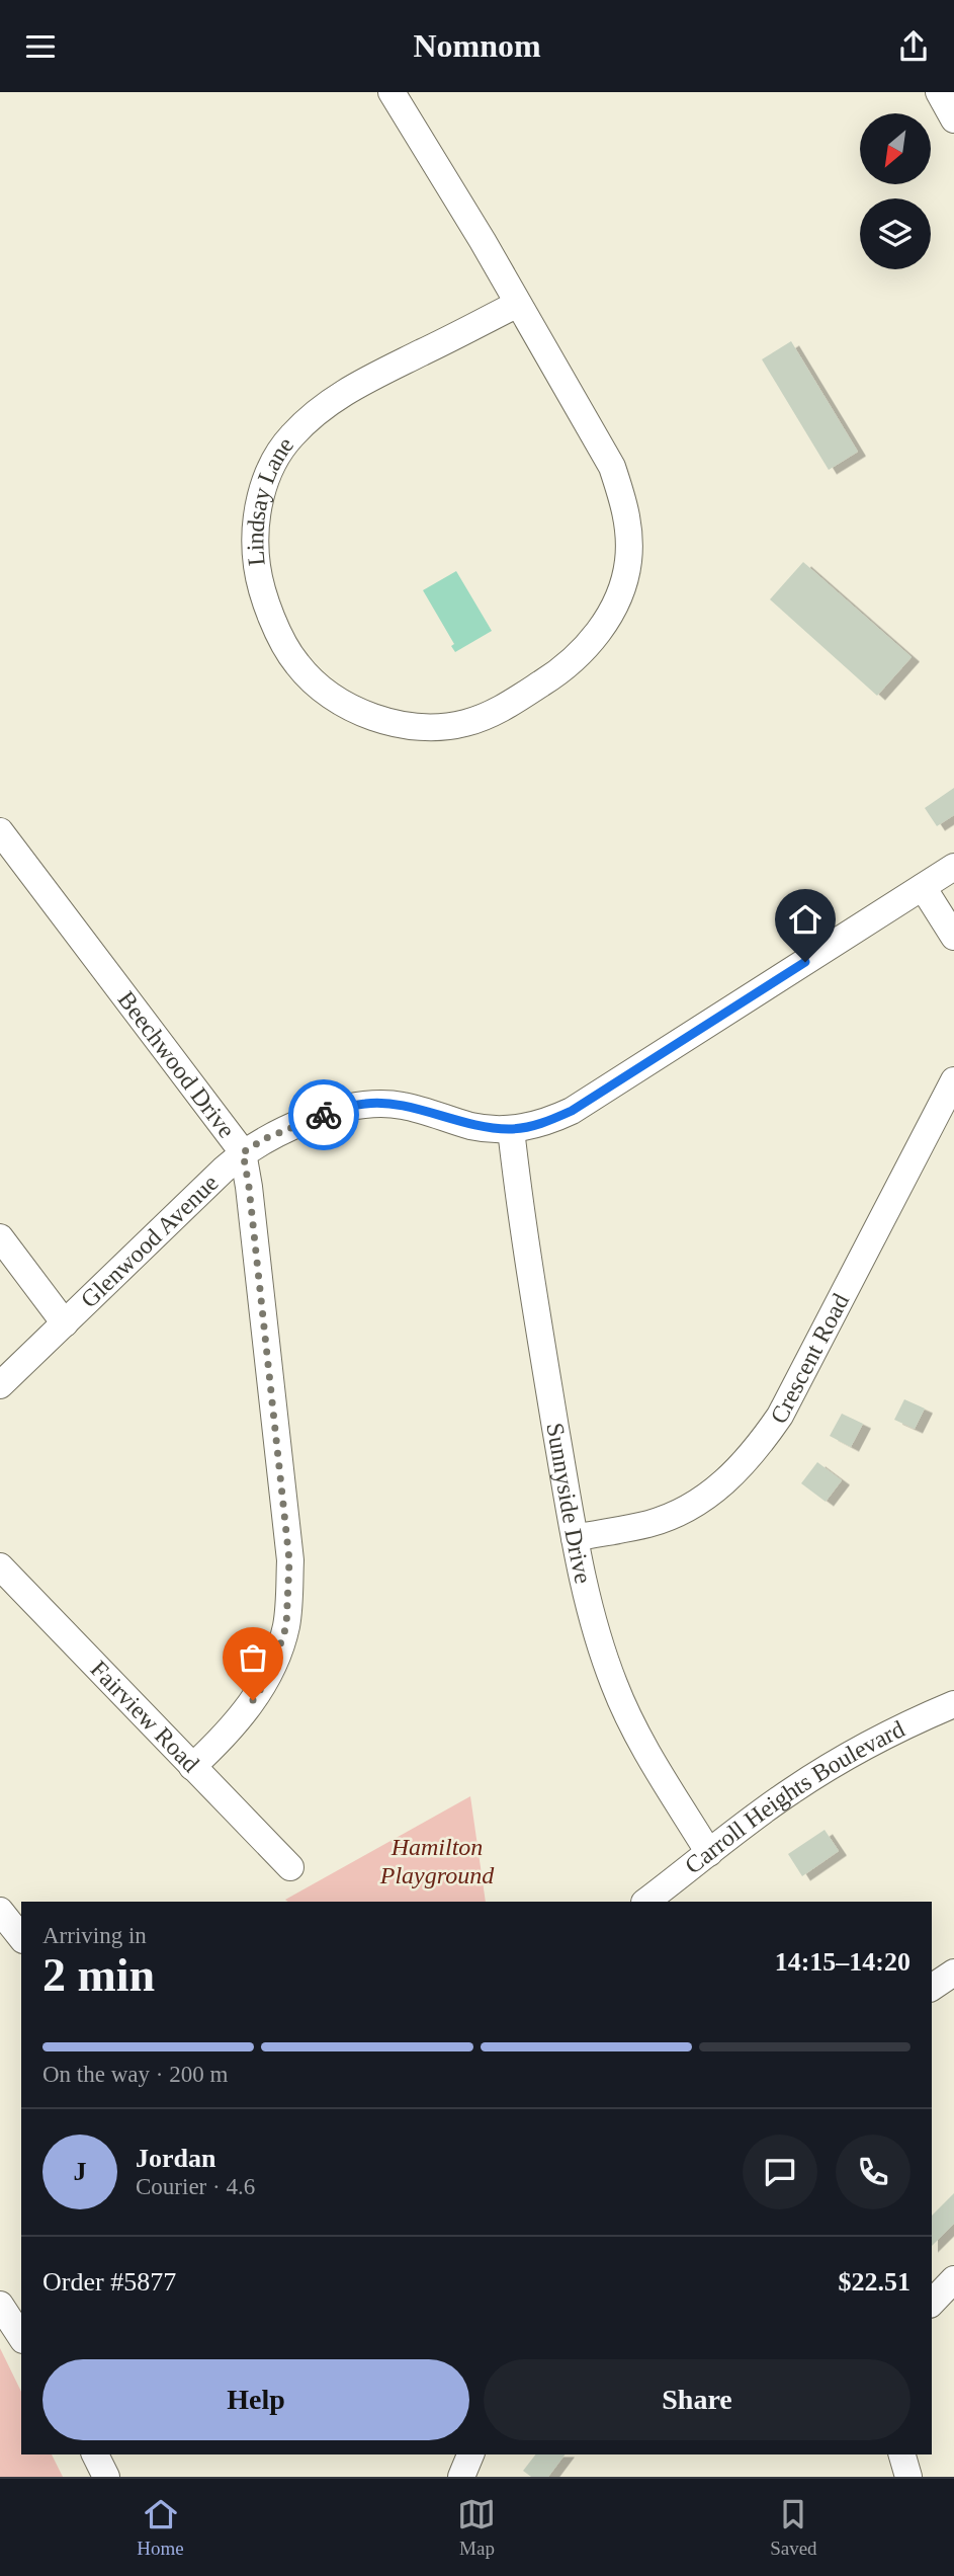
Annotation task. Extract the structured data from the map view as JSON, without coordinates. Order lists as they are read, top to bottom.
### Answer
{
  "streets": {
    "street": [
      "Lindsay Lane",
      "Beechwood Drive",
      "Glenwood Avenue",
      "Crescent Road",
      "Sunnyside Drive",
      "Fairview Road",
      "Carroll Heights Boulevard"
    ]
  },
  "crossings": [
    ["Beechwood Drive", "Glenwood Avenue"],
    ["Beechwood Drive", "Fairview Road"],
    ["Glenwood Avenue", "Sunnyside Drive"],
    ["Crescent Road", "Sunnyside Drive"],
    ["Sunnyside Drive", "Carroll Heights Boulevard"]
  ],
  "parks": ["Hamilton Playground"],
  "north": "bottom left",
  "page": {
    "header": "Nomnom",
    "heading": ["2 min", "Arriving in", "14:15–14:20"],
    "panel": [
      "Jordan",
      "Courier · 4.6",
      "Order #5877",
      "$22.51"
    ],
    "bar": "On the way · 200 m",
    "round": "J",
    "buttons": ["Help", "Share"],
    "tabs": ["Home", "Map", "Saved"]
  }
}
